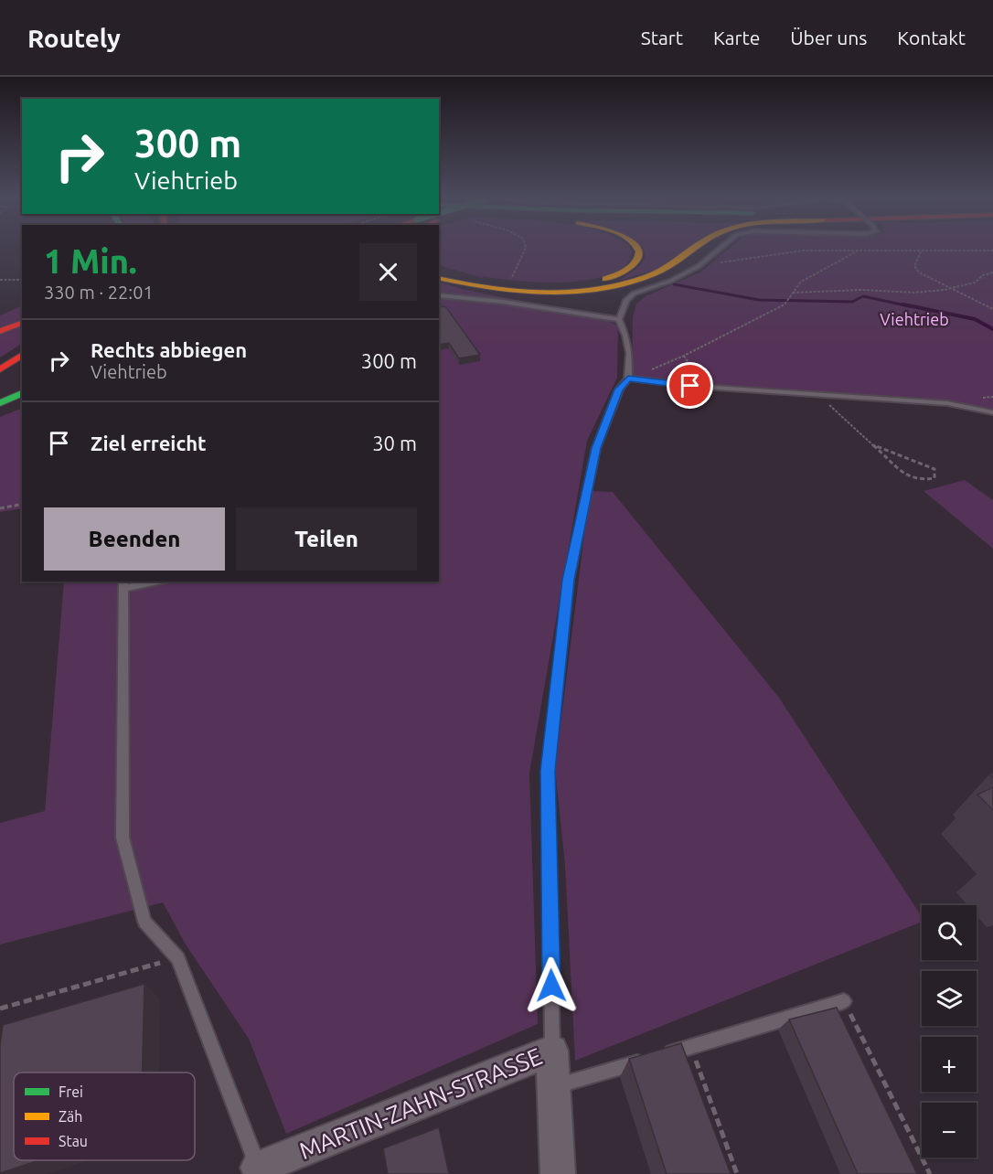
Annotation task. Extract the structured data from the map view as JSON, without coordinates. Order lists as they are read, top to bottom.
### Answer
{
  "streets": {
    "street": ["MARTIN-ZAHN-STRASSE"]
  },
  "parks": ["Viehtrieb"],
  "legend": ["Frei", "Zäh", "Stau"],
  "page": {
    "header": "Routely",
    "nav": [
      "Start",
      "Karte",
      "Über uns",
      "Kontakt"
    ],
    "turn": ["300 m", "Viehtrieb"],
    "heading": ["1 Min.", "330 m · 22:01"],
    "list": [
      {
        "name": "Rechts abbiegen",
        "note": "Viehtrieb",
        "value": "300 m"
      },
      {
        "name": "Ziel erreicht",
        "value": "30 m"
      }
    ],
    "buttons": ["Beenden", "Teilen"],
    "map_buttons": ["+", "−"]
  }
}
